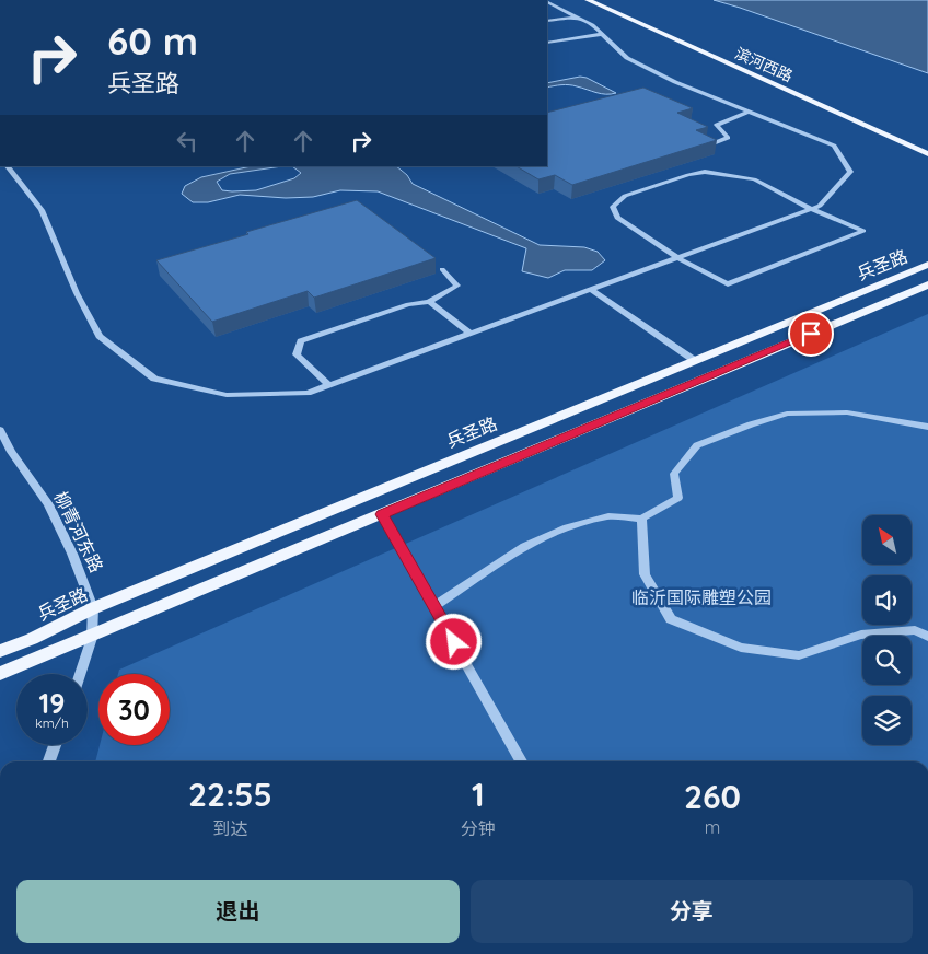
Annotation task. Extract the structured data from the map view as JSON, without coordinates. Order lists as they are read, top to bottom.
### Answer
{
  "streets": {
    "main road": ["滨河西路", "兵圣路"],
    "street": ["柳青河东路"]
  },
  "crossings": [
    ["兵圣路", "柳青河东路"]
  ],
  "parks": ["临沂国际雕塑公园"],
  "north": "top left",
  "page": {
    "turn": ["60 m", "兵圣路"],
    "speed": "19 km/h",
    "limit": "30",
    "eta": [
      "22:55",
      "到达",
      "1",
      "分钟",
      "260",
      "m"
    ],
    "buttons": ["退出", "分享"]
  }
}
